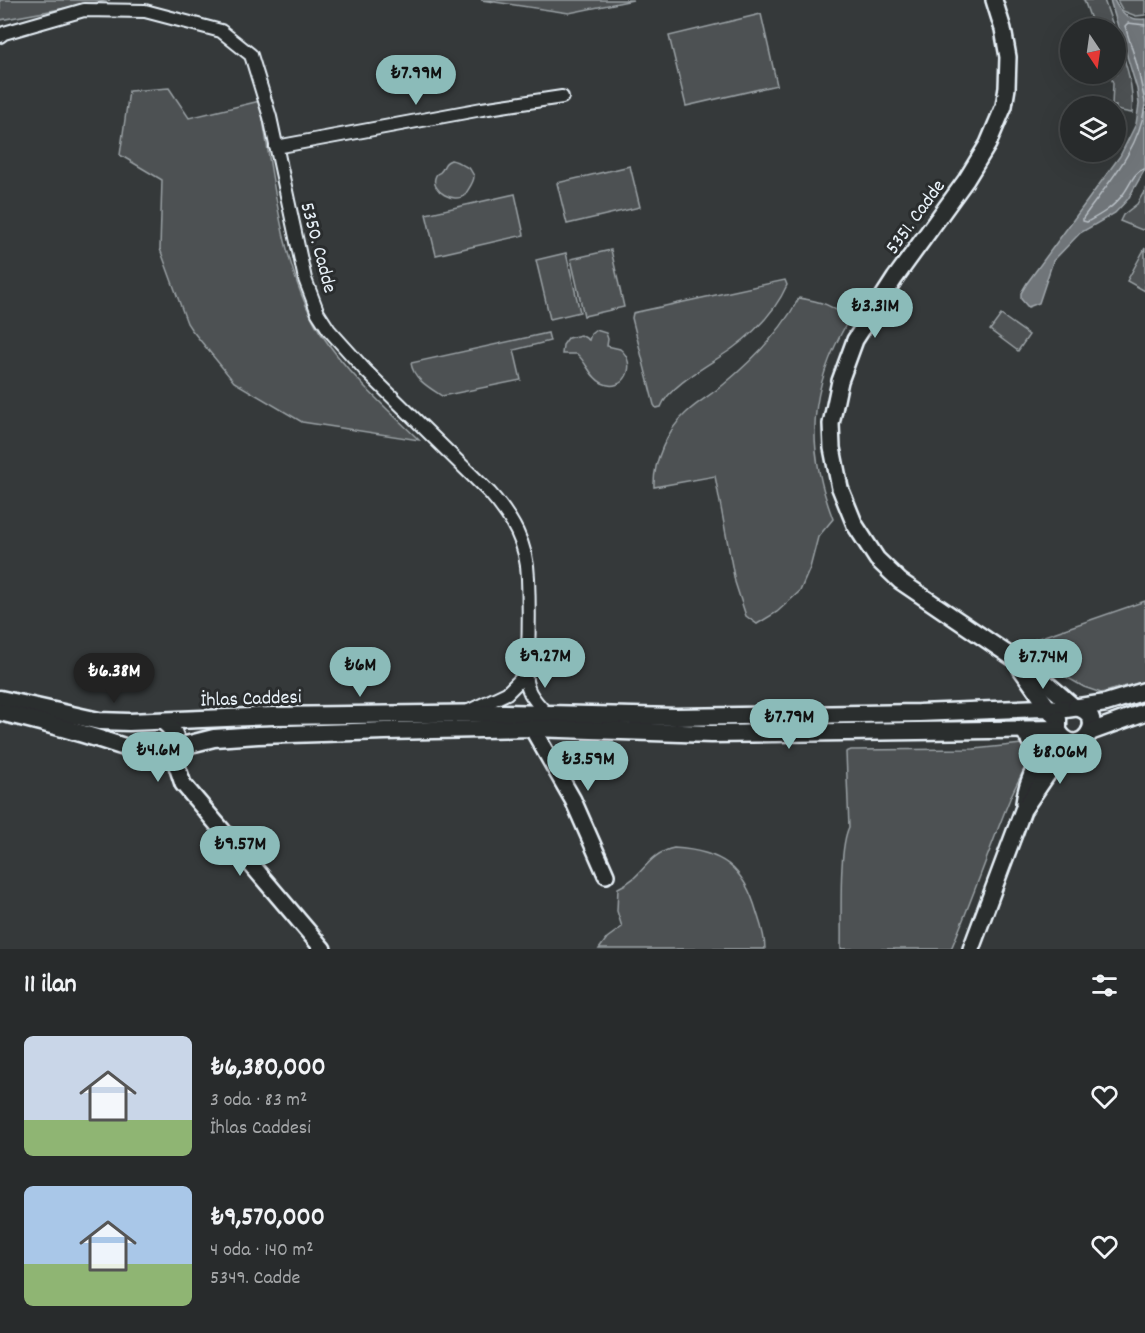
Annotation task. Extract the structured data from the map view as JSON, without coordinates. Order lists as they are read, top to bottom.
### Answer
{
  "streets": {
    "main road": ["İhlas Caddesi"],
    "street": ["5351. Cadde", "5350. Cadde"]
  },
  "crossings": [
    ["5350. Cadde", "İhlas Caddesi"]
  ],
  "north": "bottom",
  "page": {
    "price": [
      "₺7.99M",
      "₺3.31M",
      "₺9.27M",
      "₺7.74M",
      "₺6M",
      "₺6.38M",
      "₺7.79M",
      "₺4.6M",
      "₺8.06M",
      "₺3.59M",
      "₺9.57M"
    ],
    "heading": "11 ilan",
    "list": [
      {
        "name": "₺6,380,000",
        "note": "3 oda · 83 m² · İhlas Caddesi"
      },
      {
        "name": "₺9,570,000",
        "note": "4 oda · 140 m² · 5349. Cadde"
      }
    ]
  }
}
